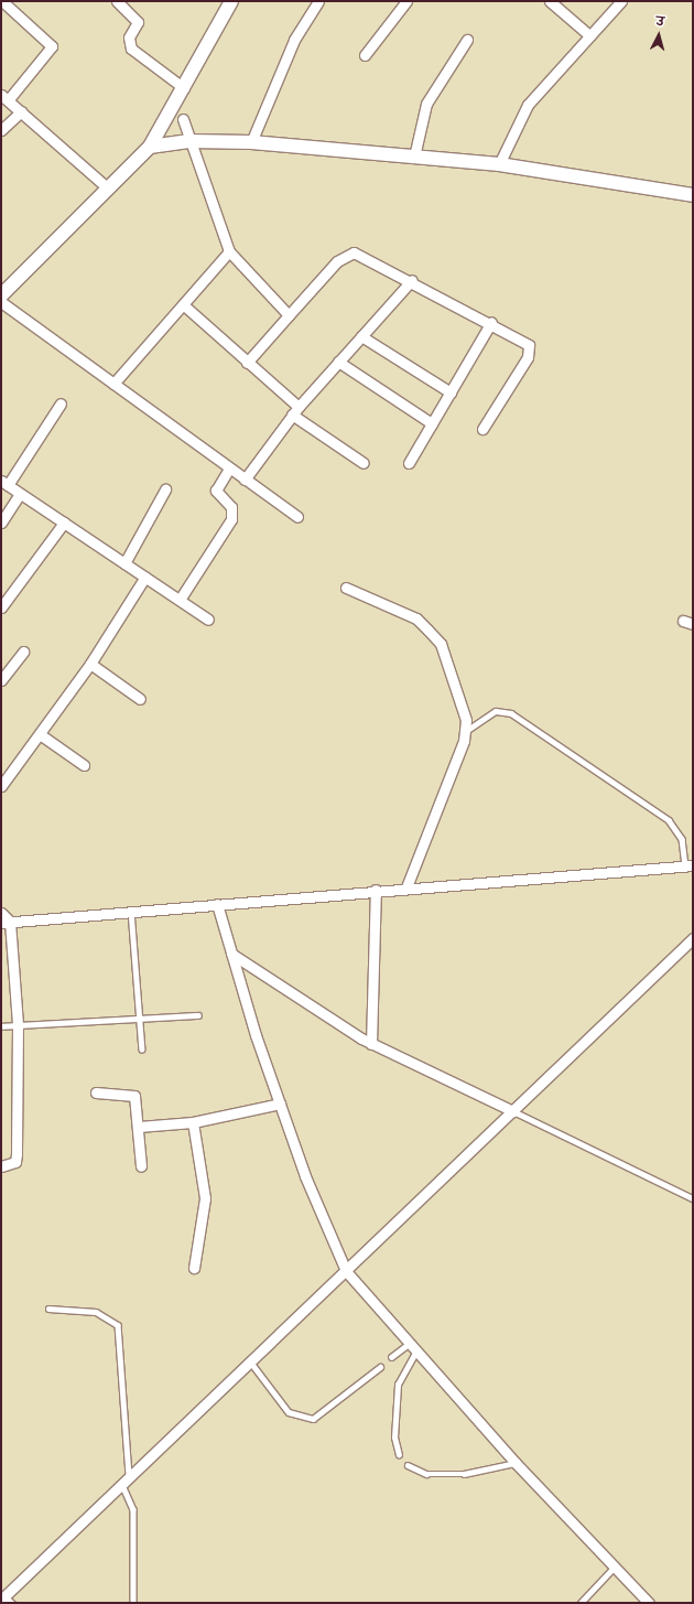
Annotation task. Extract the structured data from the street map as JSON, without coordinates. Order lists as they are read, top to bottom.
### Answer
{
  "north": "top"
}
